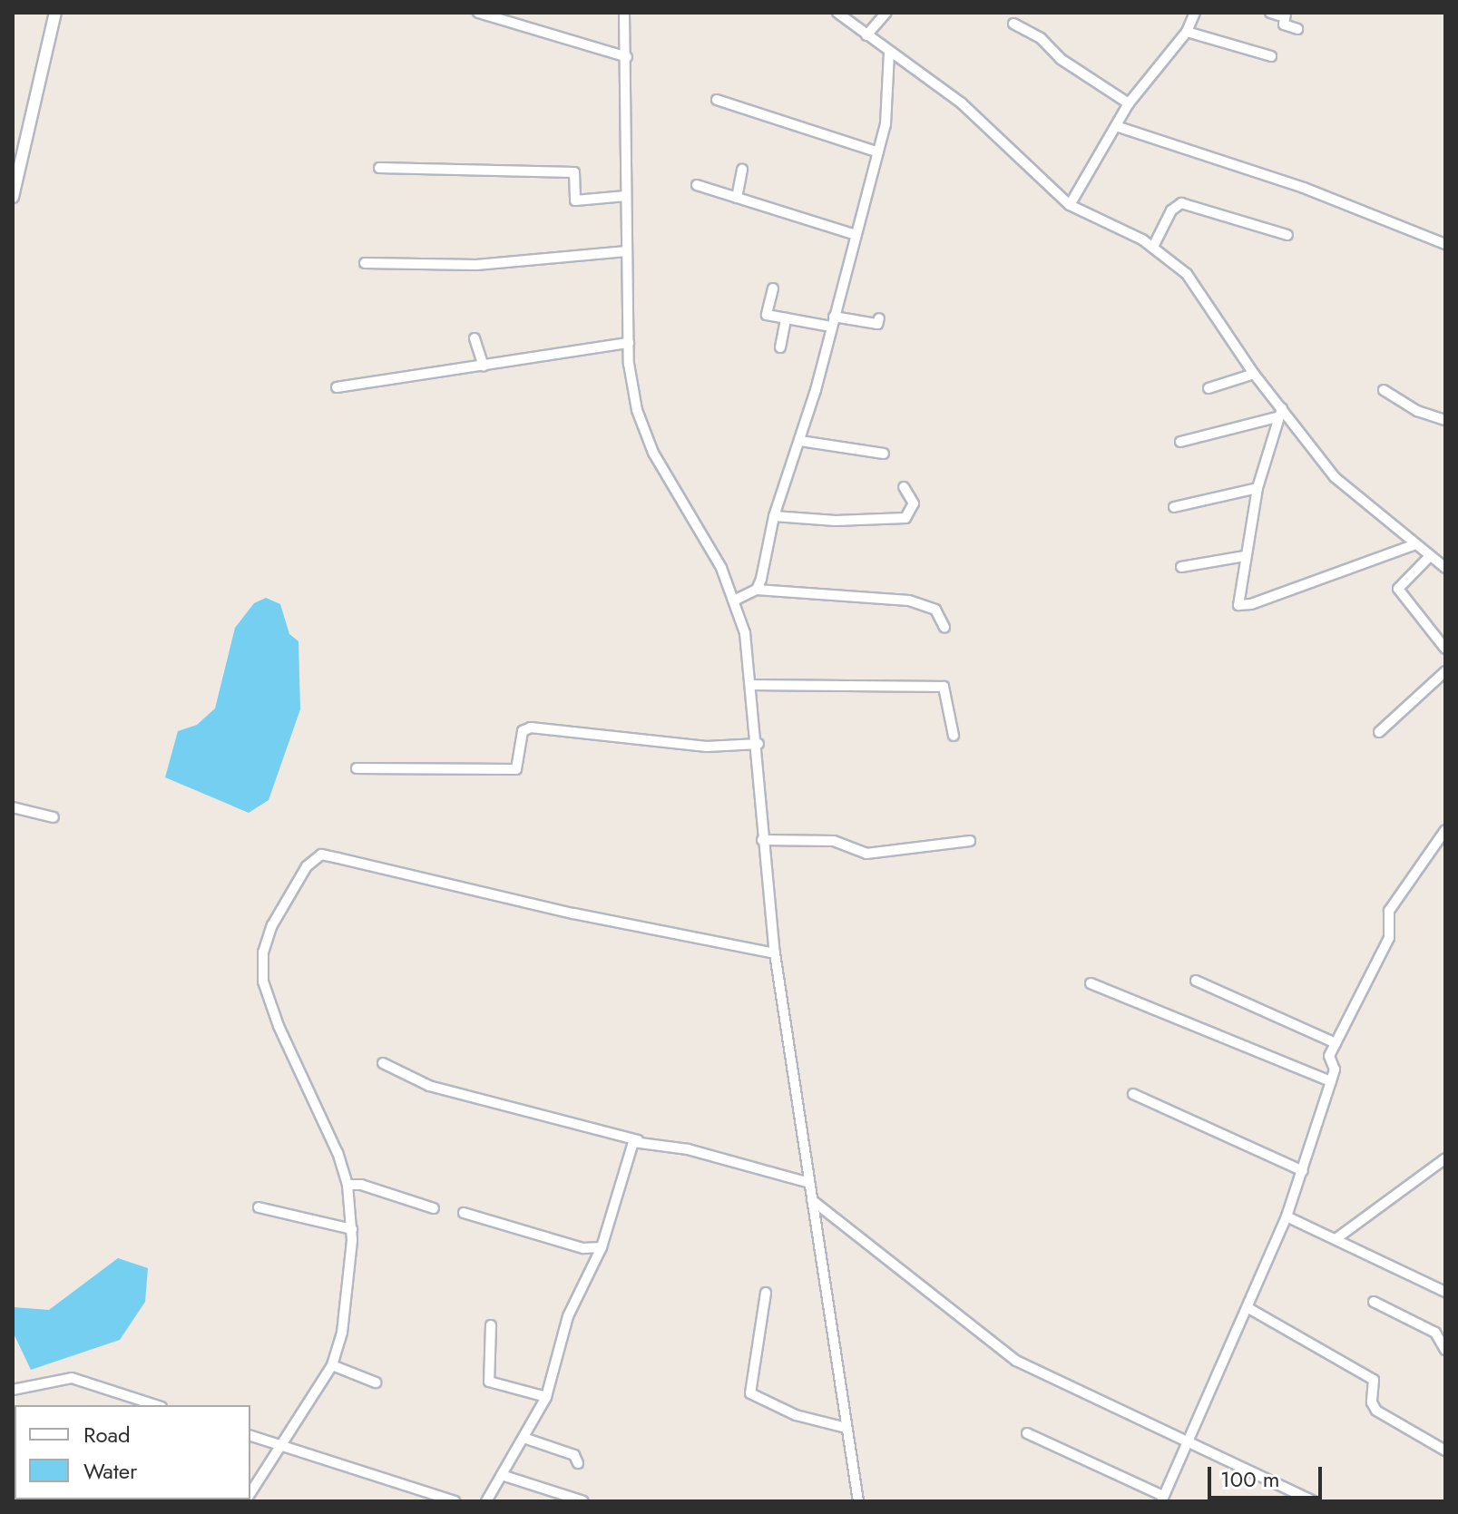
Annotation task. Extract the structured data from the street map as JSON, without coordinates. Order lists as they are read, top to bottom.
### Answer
{
  "legend": ["Road", "Water"],
  "scale_bar": "100 m"
}
